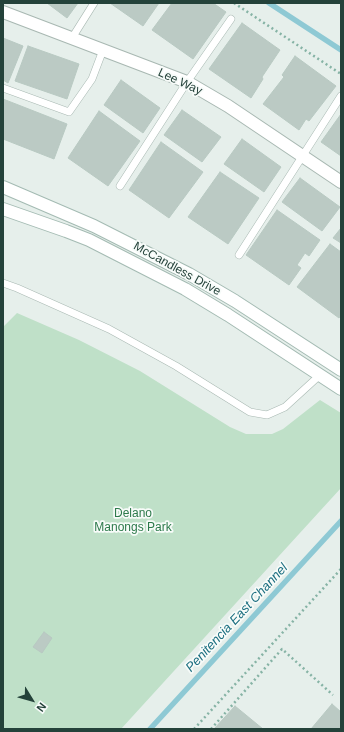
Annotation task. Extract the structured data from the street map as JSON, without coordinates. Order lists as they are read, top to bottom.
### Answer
{
  "streets": {
    "main road": ["Lee Way", "McCandless Drive"]
  },
  "water": ["Penitencia East Channel"],
  "parks": ["Delano Manongs Park"],
  "north": "bottom right"
}
